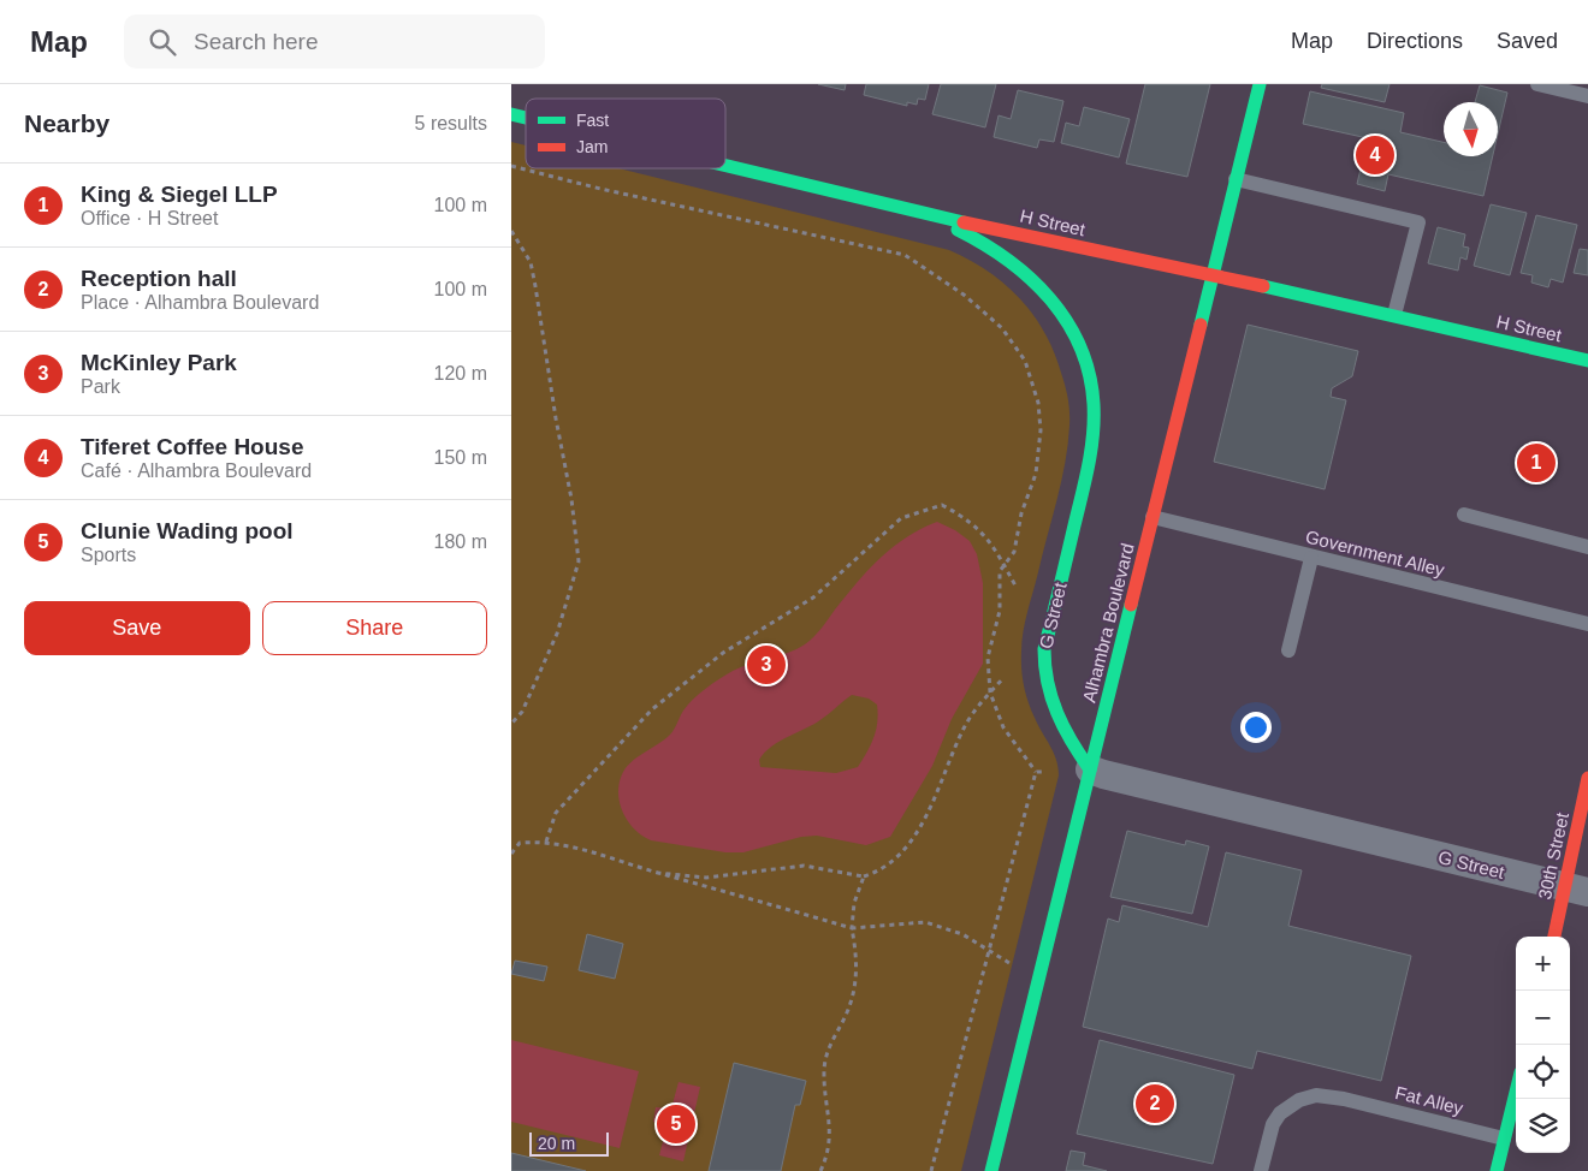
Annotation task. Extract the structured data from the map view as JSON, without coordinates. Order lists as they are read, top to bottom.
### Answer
{
  "streets": {
    "street": [
      "H Street",
      "G Street",
      "Alhambra Boulevard",
      "30th Street"
    ],
    "lane": ["Government Alley", "Fat Alley"]
  },
  "crossings": [
    ["H Street", "G Street"],
    ["H Street", "Alhambra Boulevard"],
    ["Government Alley", "Alhambra Boulevard"],
    ["G Street", "Alhambra Boulevard"],
    ["G Street", "30th Street"]
  ],
  "legend": ["Fast", "Jam"],
  "scale_bar": "20 m",
  "north": "bottom",
  "page": {
    "header": "Map",
    "search": "Search here",
    "nav": ["Map", "Directions", "Saved"],
    "heading": ["Nearby", "5 results"],
    "pins": [
      "4",
      "1",
      "3",
      "2",
      "5"
    ],
    "list": [
      {
        "mark": "1",
        "name": "King & Siegel LLP",
        "note": "Office · H Street",
        "value": "100 m"
      },
      {
        "mark": "2",
        "name": "Reception hall",
        "note": "Place · Alhambra Boulevard",
        "value": "100 m"
      },
      {
        "mark": "3",
        "name": "McKinley Park",
        "note": "Park",
        "value": "120 m"
      },
      {
        "mark": "4",
        "name": "Tiferet Coffee House",
        "note": "Café · Alhambra Boulevard",
        "value": "150 m"
      },
      {
        "mark": "5",
        "name": "Clunie Wading pool",
        "note": "Sports",
        "value": "180 m"
      }
    ],
    "buttons": ["Save", "Share"],
    "map_buttons": ["+", "−"],
    "scale": "20 m"
  }
}
